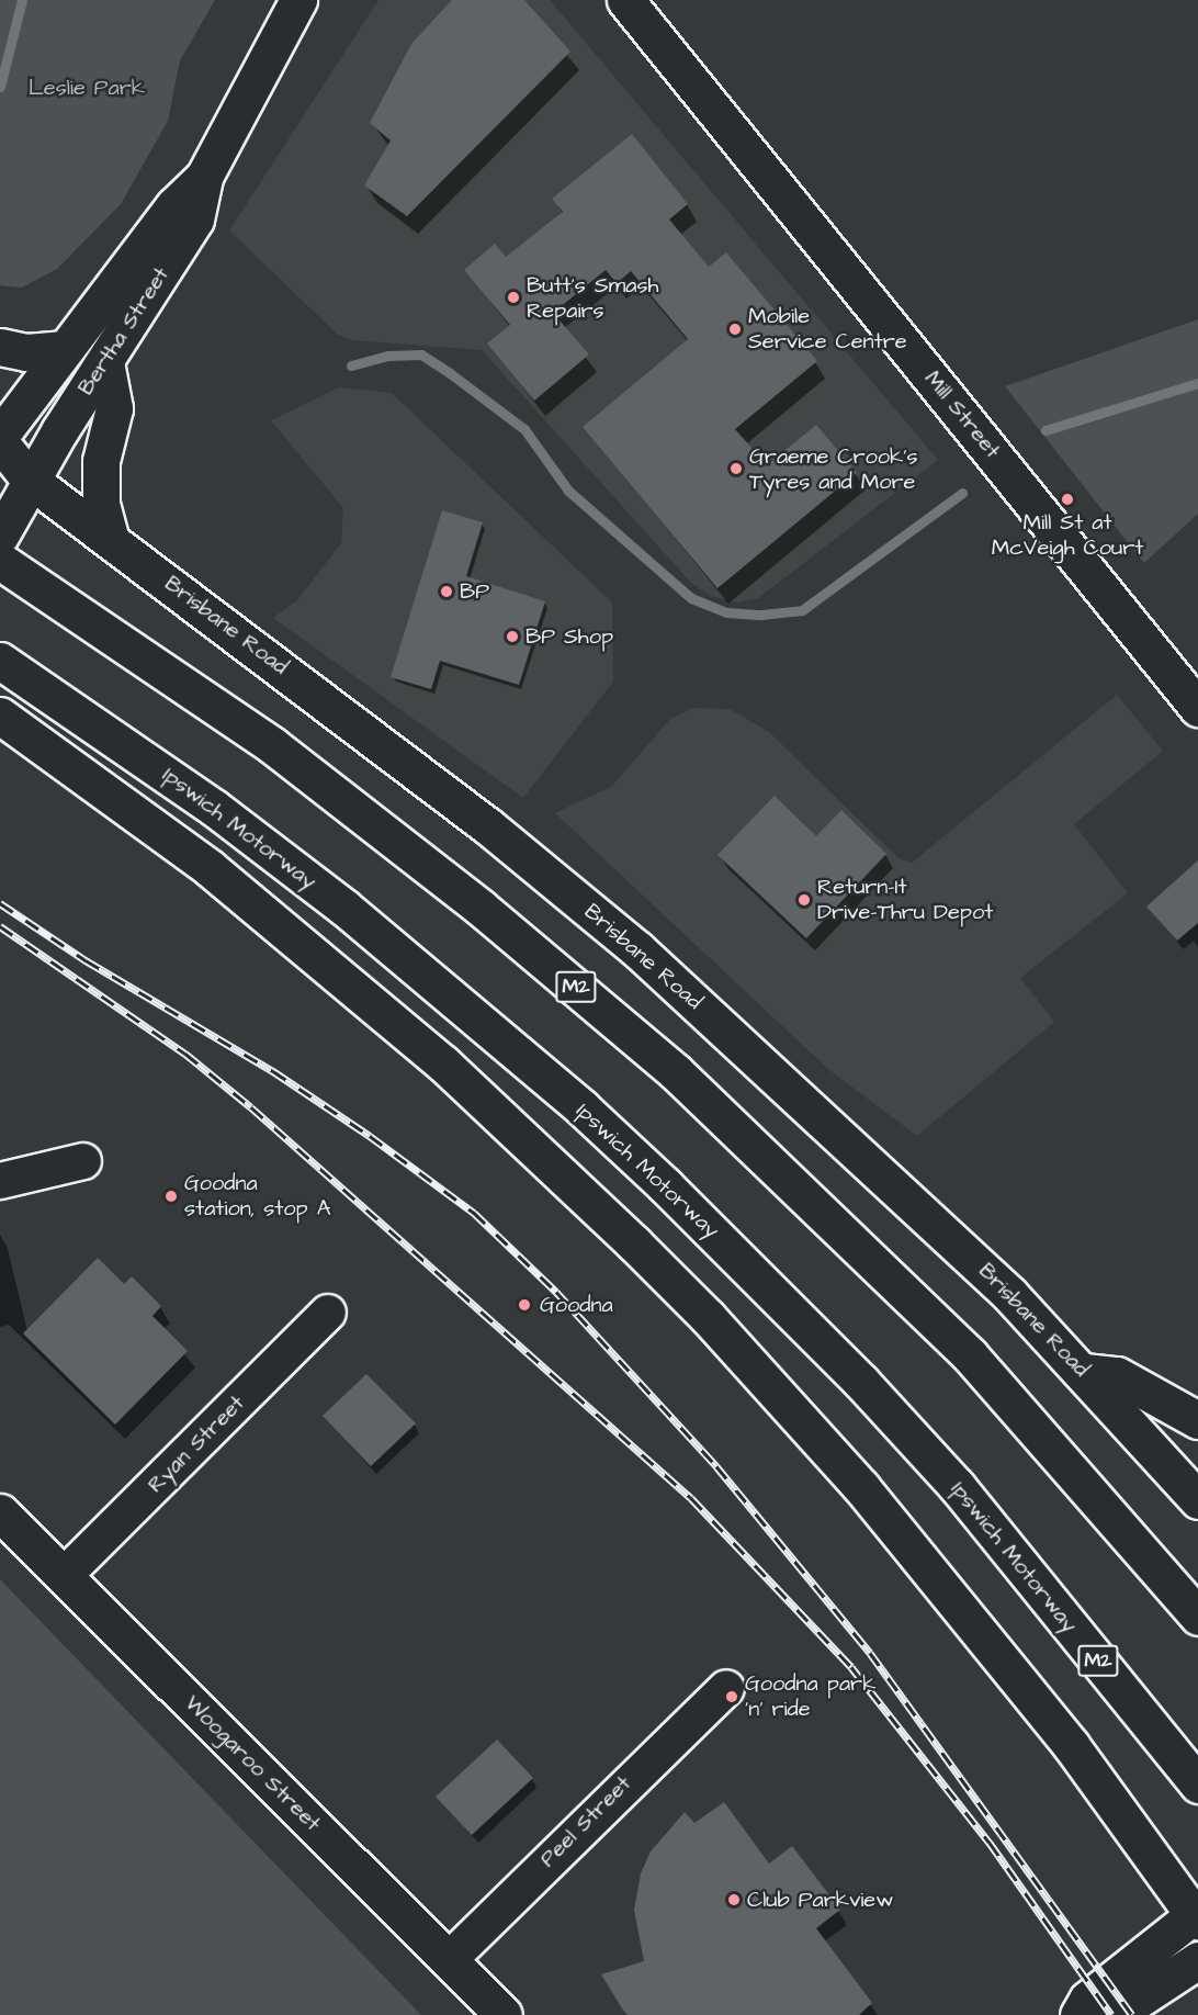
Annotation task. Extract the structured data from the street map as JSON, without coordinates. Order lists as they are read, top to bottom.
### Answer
{
  "streets": {
    "main road": [
      "Bertha Street",
      "Mill Street",
      "Brisbane Road",
      "Ipswich Motorway",
      "M2",
      "Woogaroo Street"
    ],
    "street": ["Ryan Street", "Peel Street"]
  },
  "crossings": [
    ["Bertha Street", "Brisbane Road"],
    ["Ryan Street", "Woogaroo Street"],
    ["Woogaroo Street", "Peel Street"]
  ],
  "parks": ["Leslie Park"],
  "places": [
    "Butt's Smash Repairs",
    "Mobile Service Centre",
    "Graeme Crook's Tyres and More",
    "Mill St at McVeigh Court",
    "BP",
    "BP Shop",
    "Return-It Drive-Thru Depot",
    "Goodna station, stop A",
    "Goodna",
    "Goodna park 'n' ride",
    "Club Parkview"
  ]
}
